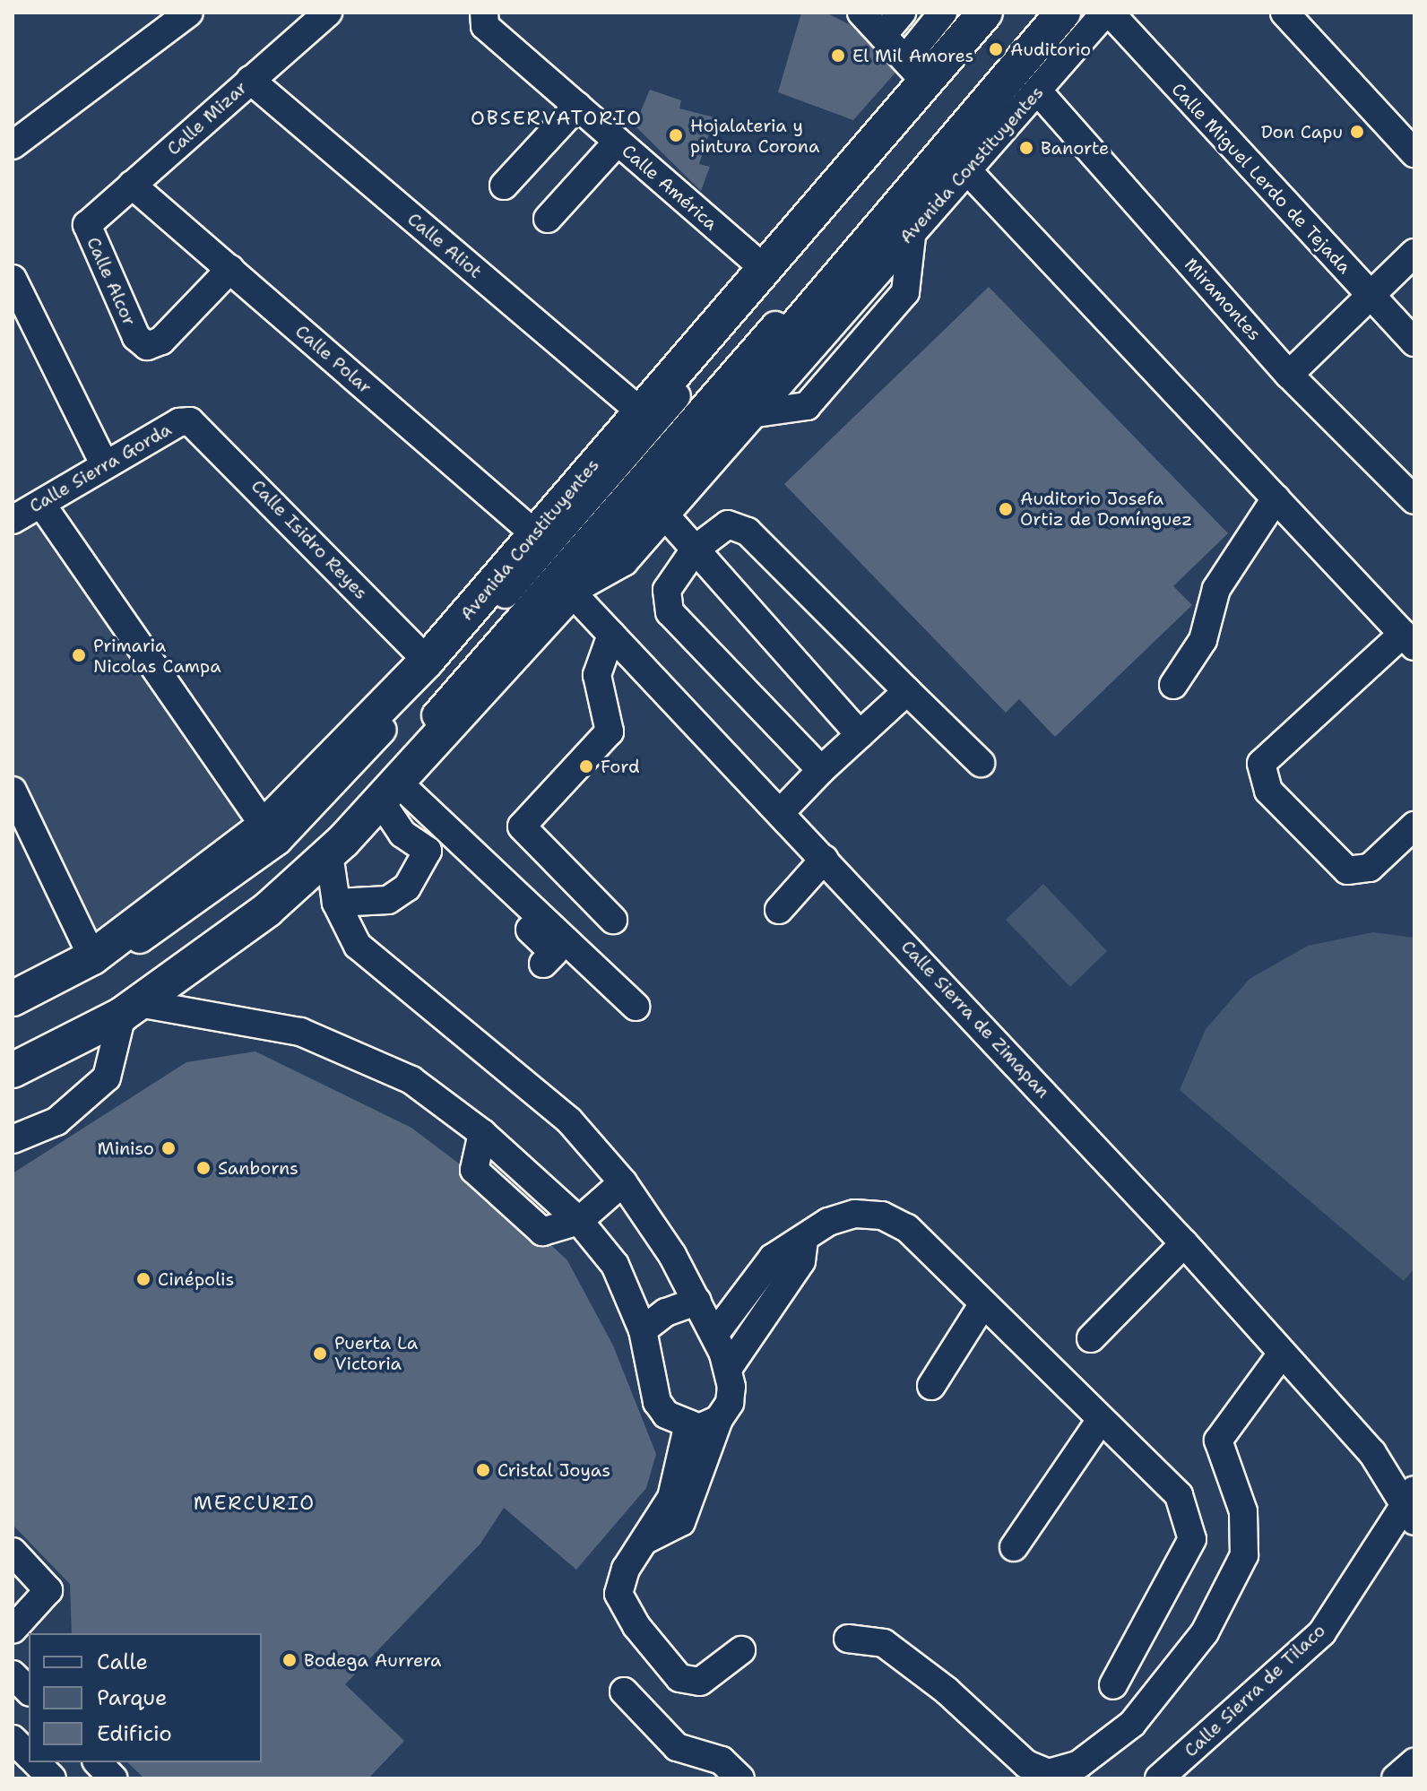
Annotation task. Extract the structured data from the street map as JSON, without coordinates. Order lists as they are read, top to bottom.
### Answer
{
  "streets": {
    "main road": ["Avenida Constituyentes"],
    "street": [
      "Calle Mizar",
      "Calle Miguel Lerdo de Tejada",
      "Calle América",
      "Calle Aliot",
      "Calle Alcor",
      "Miramontes",
      "Calle Polar",
      "Calle Sierra Gorda",
      "Calle Isidro Reyes",
      "Calle Sierra de Zimapan",
      "Calle Sierra de Tilaco"
    ]
  },
  "crossings": [
    ["Calle Mizar", "Calle Aliot"],
    ["Calle Mizar", "Calle Alcor"],
    ["Calle Mizar", "Calle Polar"],
    ["Avenida Constituyentes", "Calle Miguel Lerdo de Tejada"],
    ["Avenida Constituyentes", "Calle América"],
    ["Avenida Constituyentes", "Calle Aliot"],
    ["Avenida Constituyentes", "Miramontes"],
    ["Avenida Constituyentes", "Calle Polar"],
    ["Avenida Constituyentes", "Calle Isidro Reyes"],
    ["Avenida Constituyentes", "Calle Sierra de Zimapan"],
    ["Calle Alcor", "Calle Polar"],
    ["Calle Sierra Gorda", "Calle Isidro Reyes"],
    ["Calle Sierra de Zimapan", "Calle Sierra de Tilaco"]
  ],
  "districts": ["OBSERVATORIO", "MERCURIO"],
  "places": [
    "Auditorio",
    "El Mil Amores",
    "Don Capu",
    "Hojalateria y pintura Corona",
    "Banorte",
    "Auditorio Josefa Ortiz de Domínguez",
    "Primaria Nicolas Campa",
    "Ford",
    "Miniso",
    "Sanborns",
    "Cinépolis",
    "Puerta La Victoria",
    "Cristal Joyas",
    "Bodega Aurrera"
  ],
  "legend": ["Calle", "Parque", "Edificio"]
}
